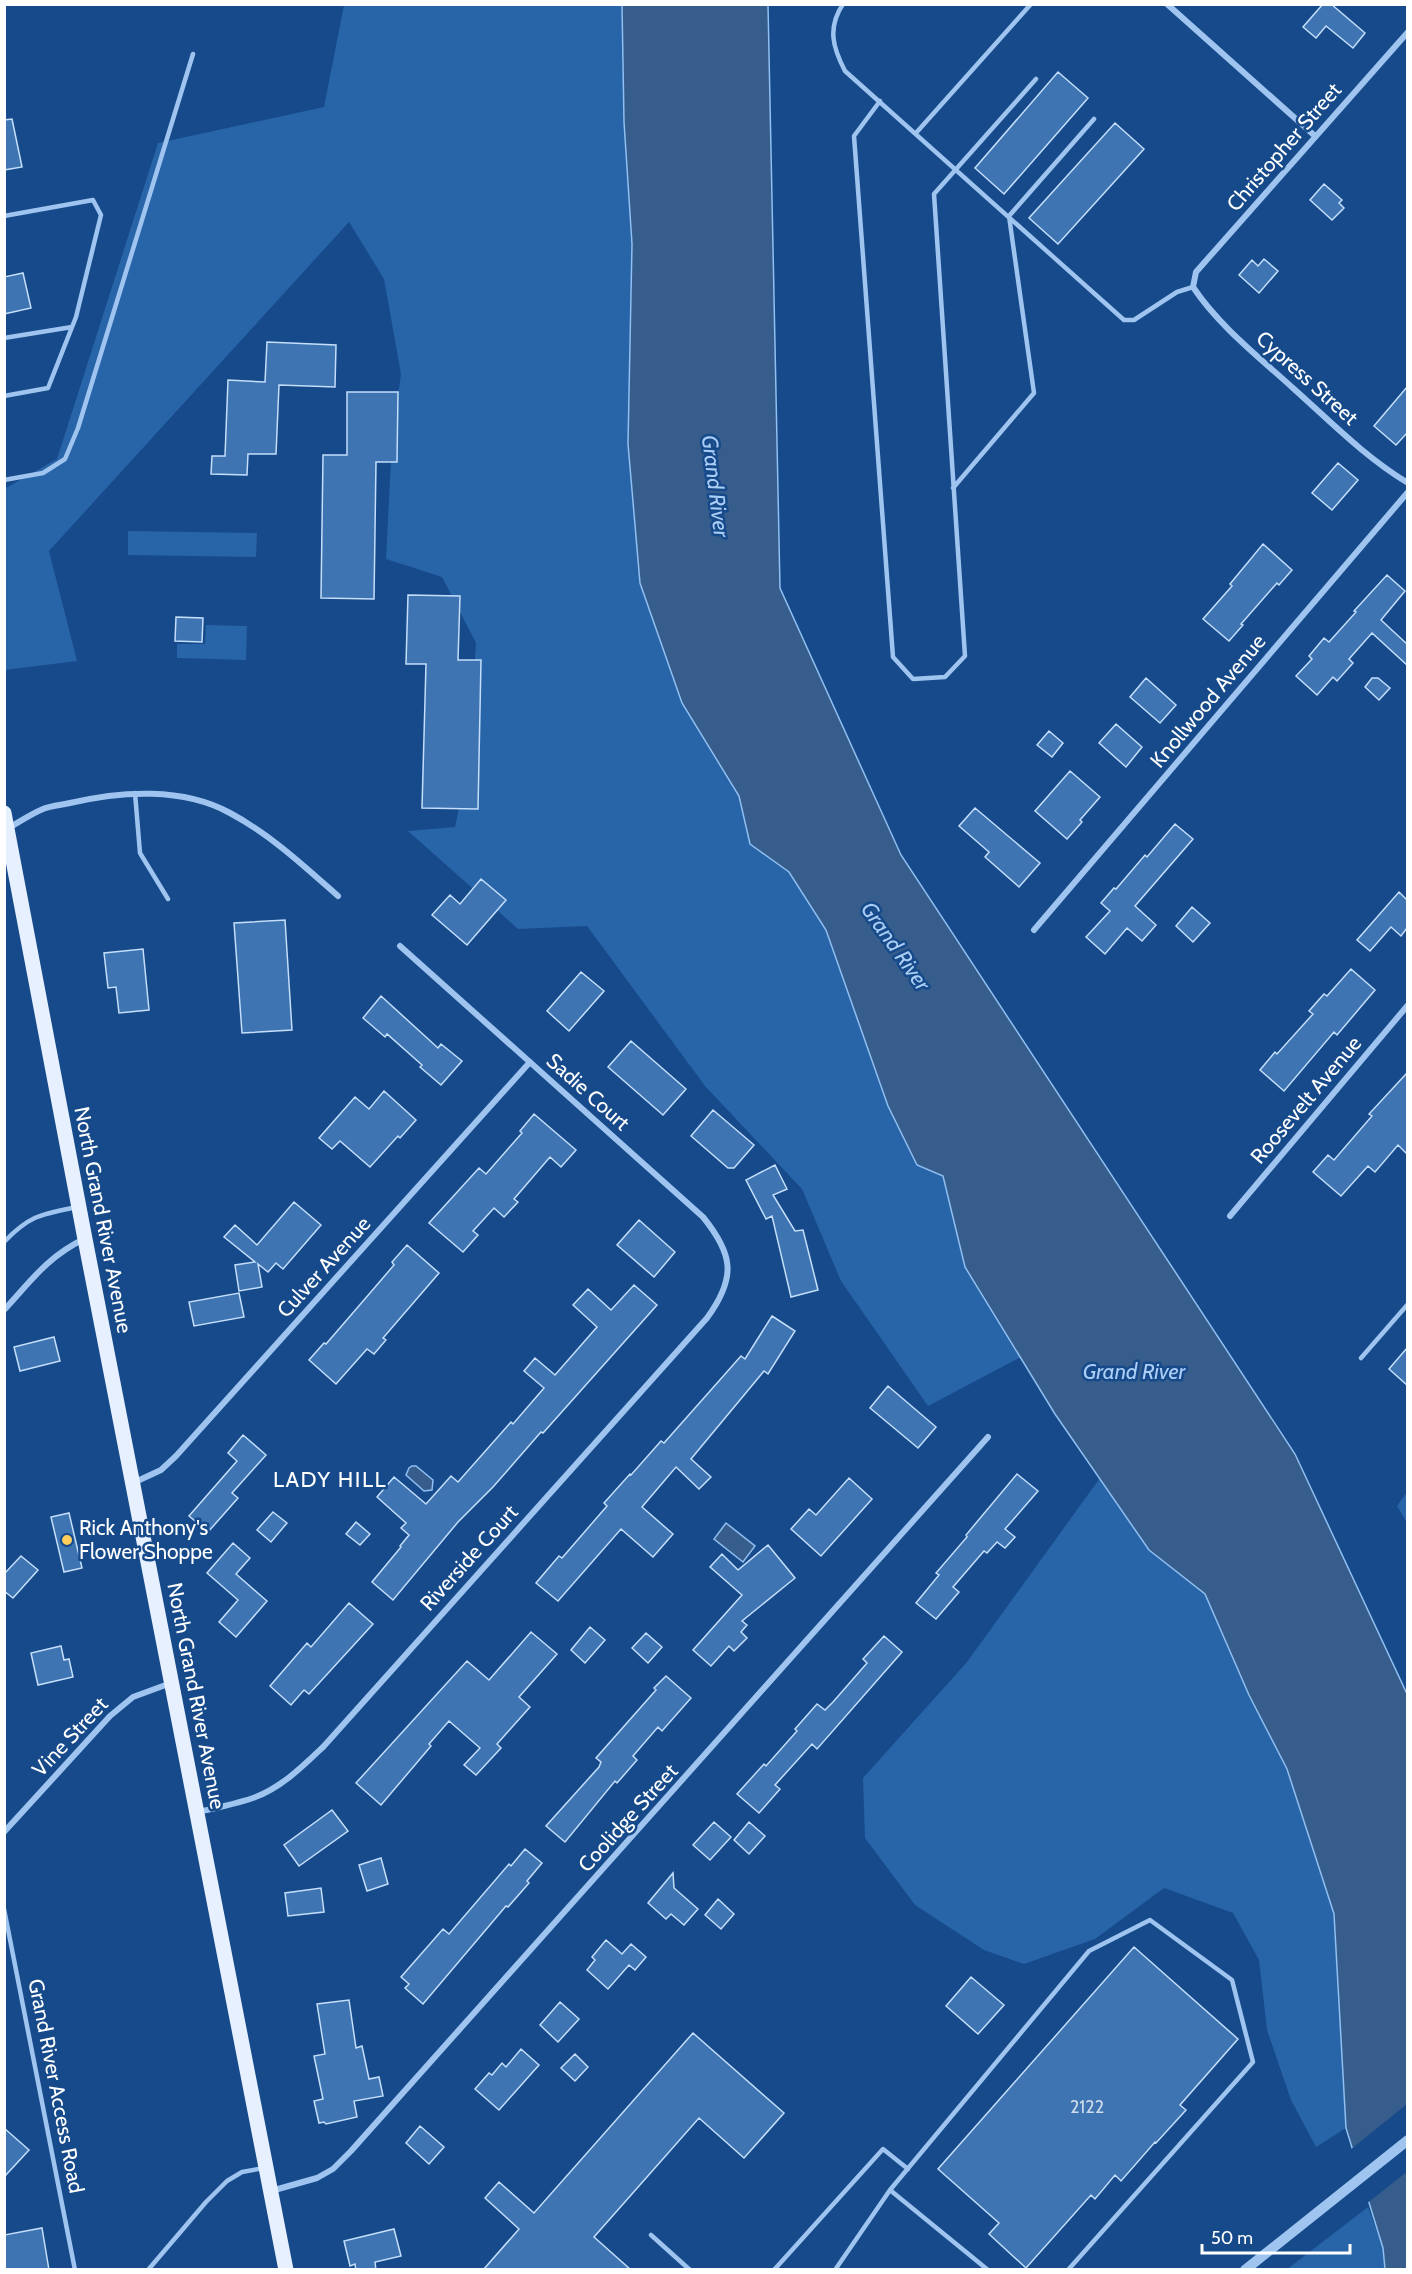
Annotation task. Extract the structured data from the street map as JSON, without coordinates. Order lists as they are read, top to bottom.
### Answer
{
  "streets": {
    "main road": ["North Grand River Avenue"],
    "street": [
      "Christopher Street",
      "Cypress Street",
      "Knollwood Avenue",
      "Sadie Court",
      "Roosevelt Avenue",
      "Culver Avenue",
      "Riverside Court",
      "Vine Street",
      "Coolidge Street"
    ],
    "lane": ["Grand River Access Road"]
  },
  "crossings": [
    ["Christopher Street", "Cypress Street"],
    ["Sadie Court", "Culver Avenue"],
    ["Sadie Court", "Riverside Court"],
    ["North Grand River Avenue", "Culver Avenue"],
    ["North Grand River Avenue", "Riverside Court"],
    ["North Grand River Avenue", "Vine Street"],
    ["North Grand River Avenue", "Coolidge Street"]
  ],
  "districts": ["LADY HILL"],
  "water": ["Grand River"],
  "places": ["Rick Anthony's Flower Shoppe"],
  "house_numbers": ["2122"],
  "scale_bar": "50 m"
}
